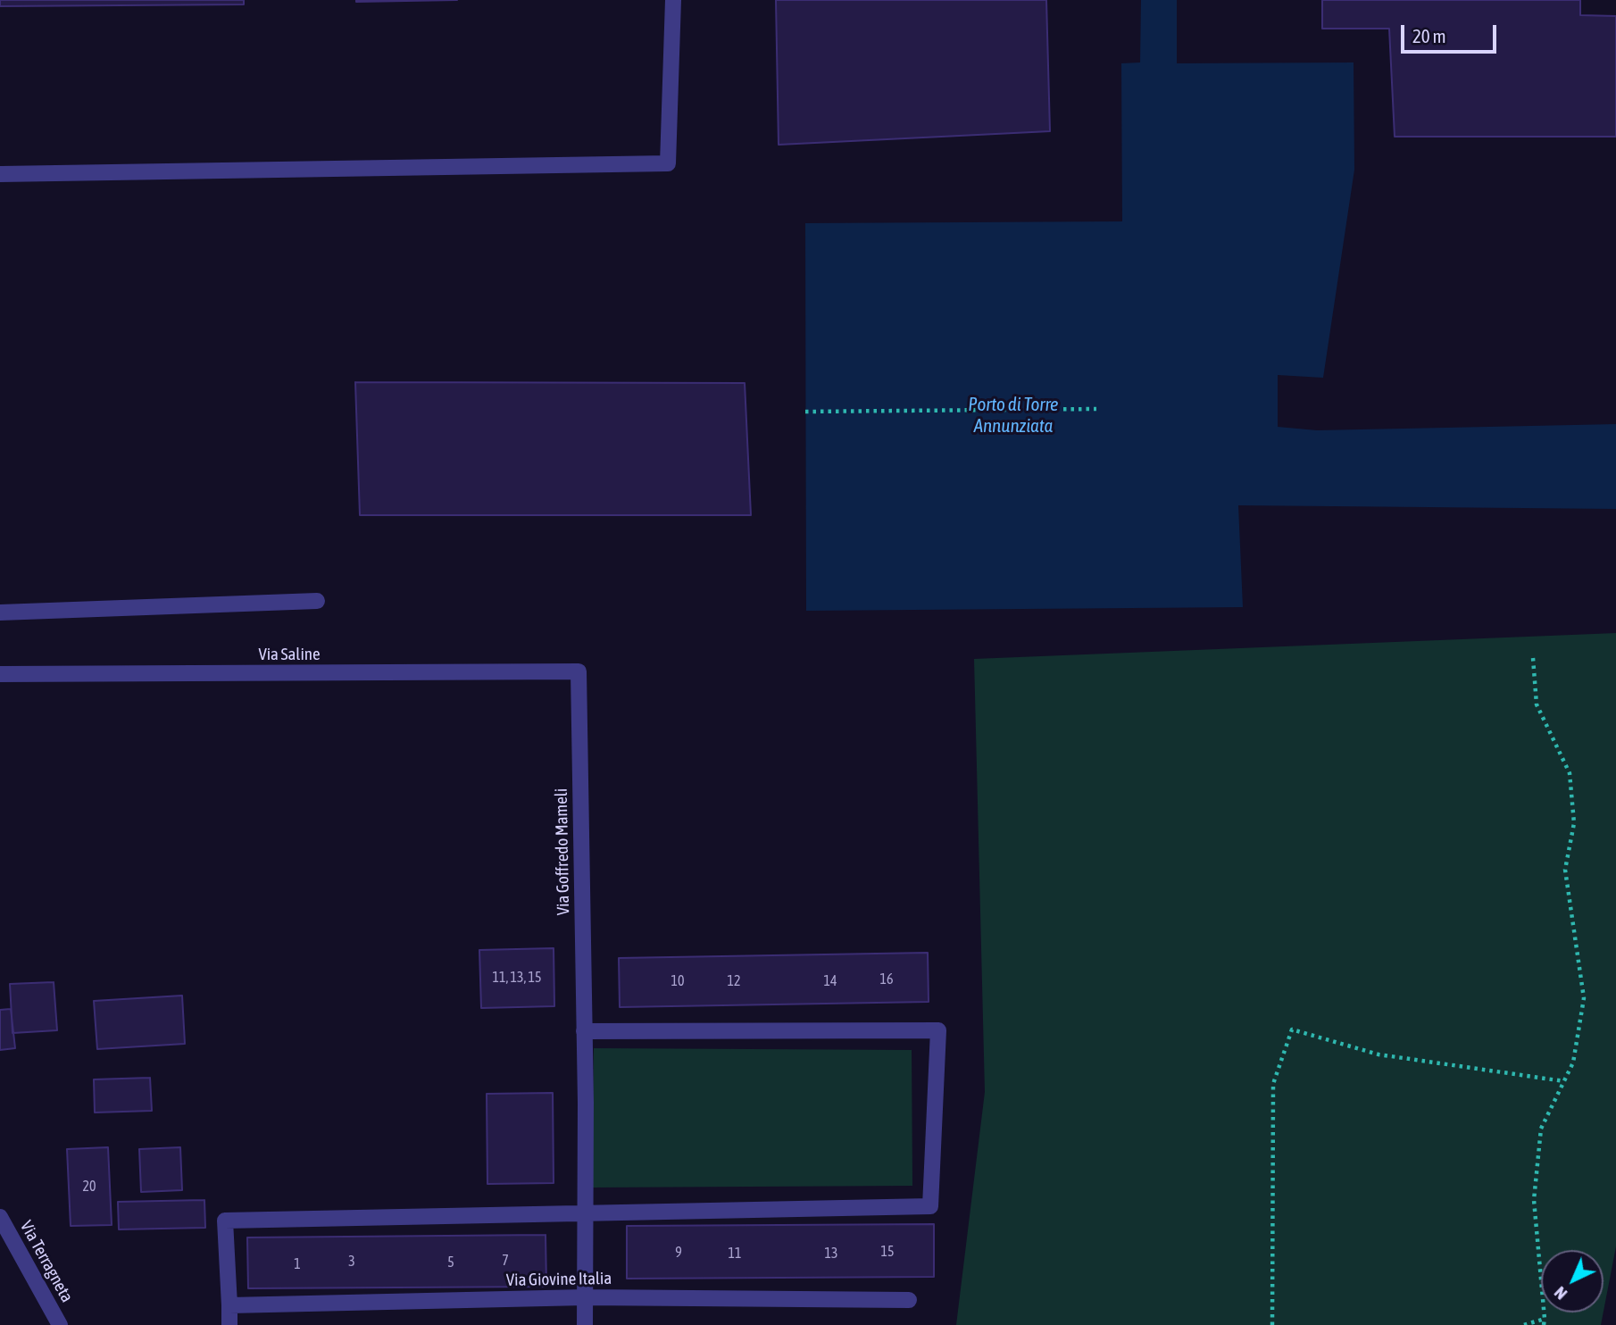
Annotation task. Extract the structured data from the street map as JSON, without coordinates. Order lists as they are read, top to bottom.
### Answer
{
  "streets": {
    "street": [
      "Via Saline",
      "Via Goffredo Mameli",
      "Via Terragneta",
      "Via Giovine Italia"
    ]
  },
  "crossings": [
    ["Via Saline", "Via Goffredo Mameli"],
    ["Via Goffredo Mameli", "Via Giovine Italia"]
  ],
  "water": ["Porto di Torre Annunziata"],
  "house_numbers": [
    "11, 13, 15",
    "16",
    "10",
    "12",
    "14",
    "20",
    "15",
    "9",
    "11",
    "13",
    "7",
    "3",
    "5",
    "1"
  ],
  "scale_bar": "20 m",
  "north": "bottom left"
}
